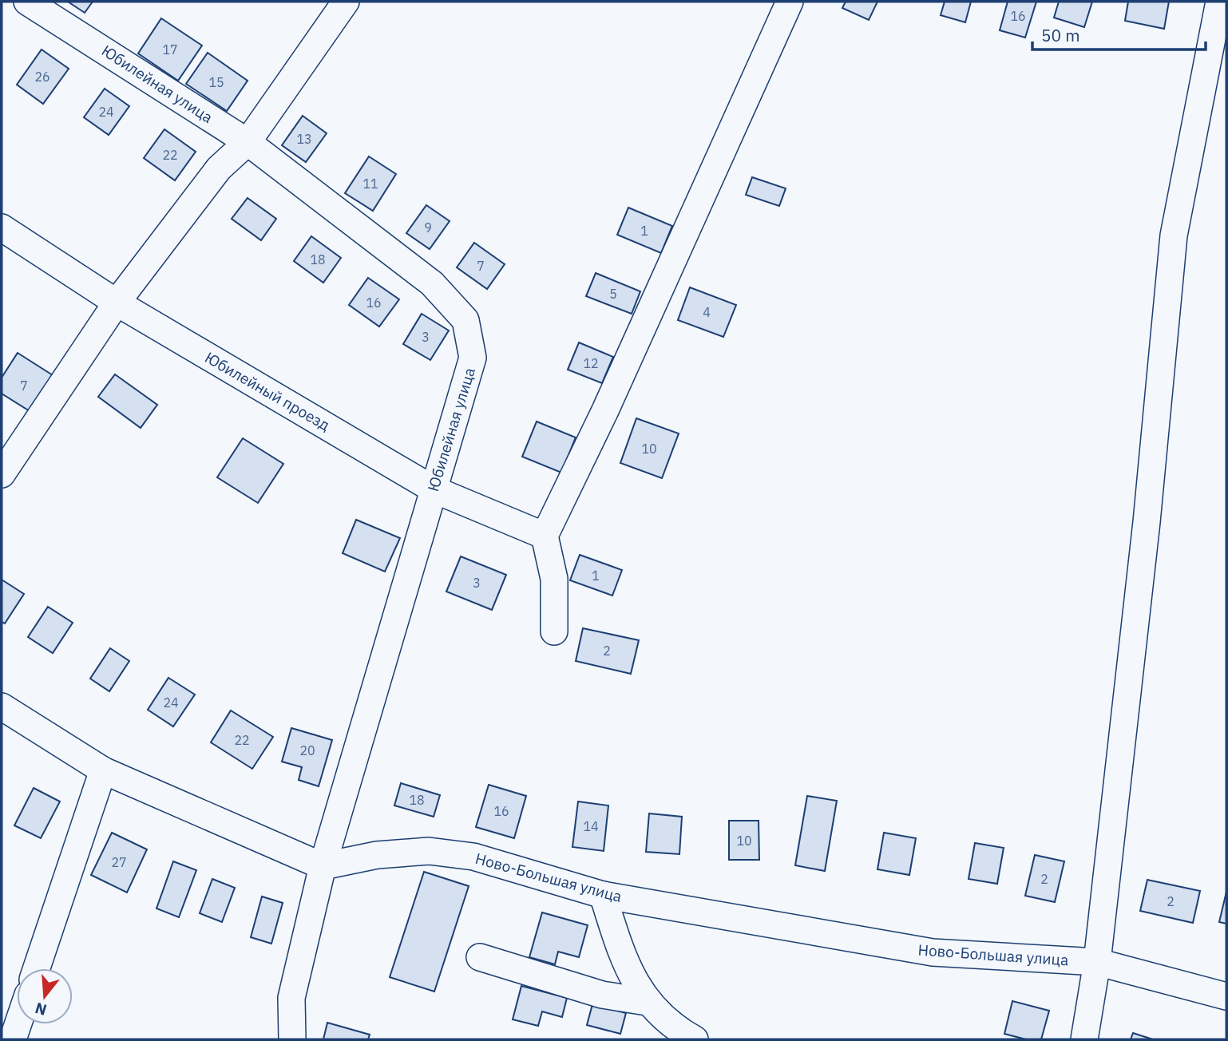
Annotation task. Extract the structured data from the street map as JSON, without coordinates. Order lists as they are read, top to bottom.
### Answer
{
  "streets": {
    "street": ["Юбилейная улица", "Юбилейный проезд", "Ново-Большая улица"]
  },
  "crossings": [
    ["Юбилейная улица", "Юбилейный проезд"],
    ["Юбилейная улица", "Ново-Большая улица"]
  ],
  "house_numbers": [
    "16",
    "17",
    "26",
    "15",
    "24",
    "13",
    "22",
    "11",
    "9",
    "1",
    "18",
    "7",
    "5",
    "16",
    "4",
    "3",
    "12",
    "7",
    "10",
    "1",
    "3",
    "2",
    "24",
    "22",
    "20",
    "18",
    "16",
    "14",
    "10",
    "27",
    "2",
    "2"
  ],
  "scale_bar": "50 m",
  "north": "bottom"
}
